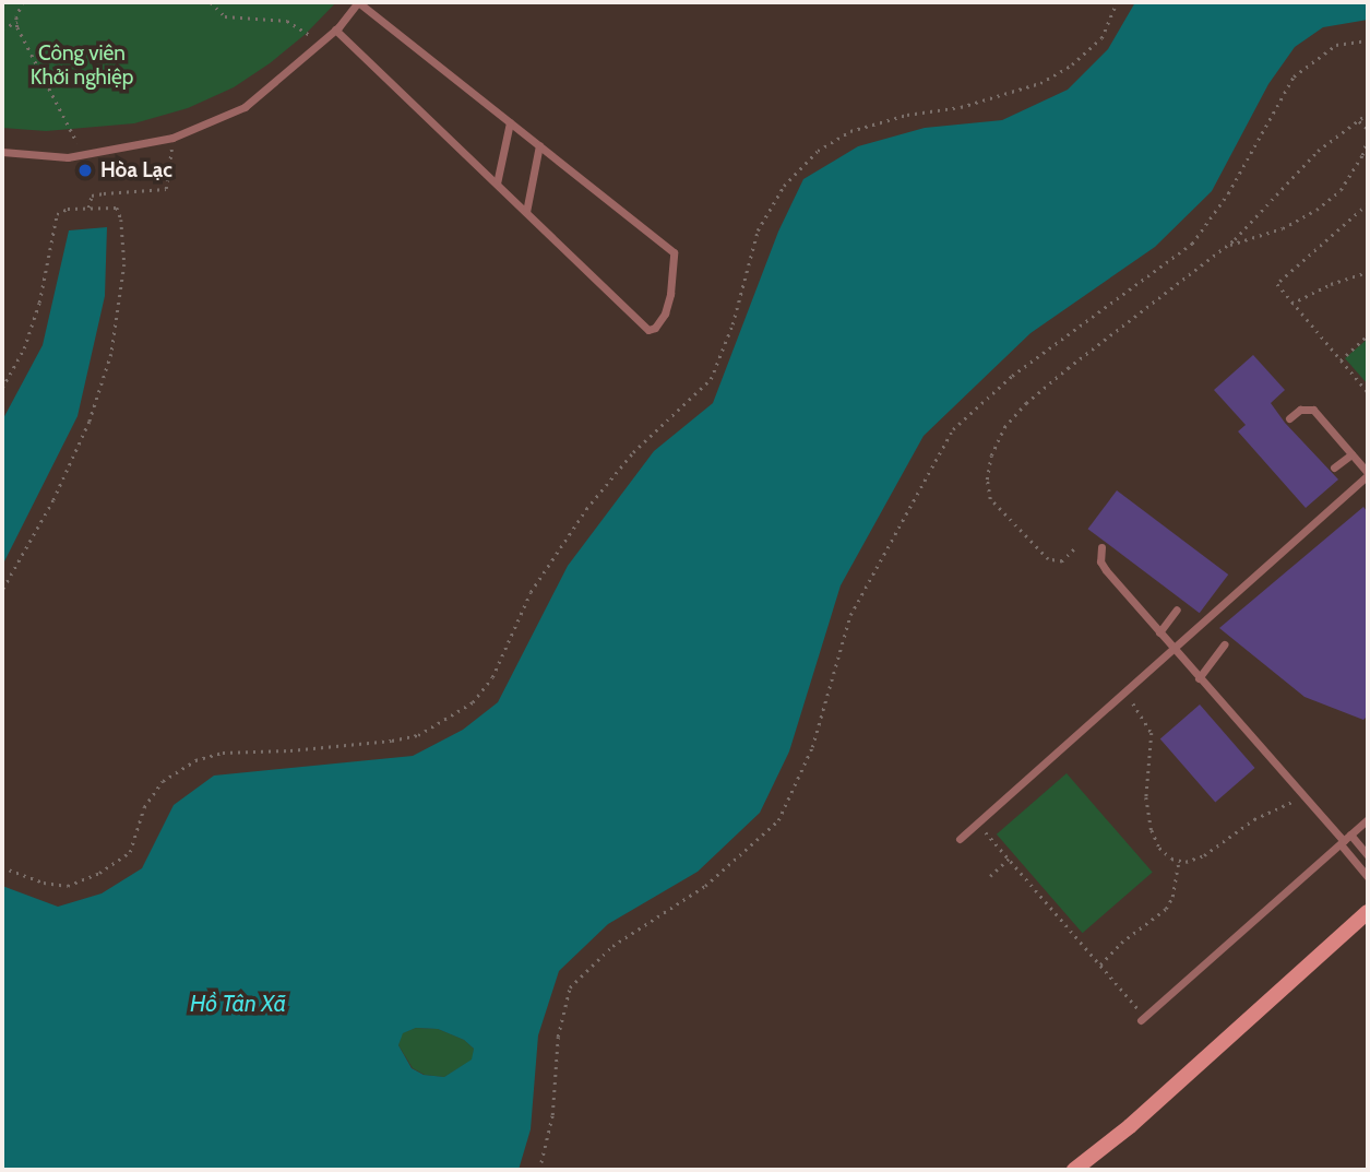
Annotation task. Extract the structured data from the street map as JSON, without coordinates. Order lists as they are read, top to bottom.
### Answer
{
  "water": ["Hồ Tân Xã"],
  "parks": ["Công viên Khởi nghiệp"],
  "places": ["Hòa Lạc"]
}
